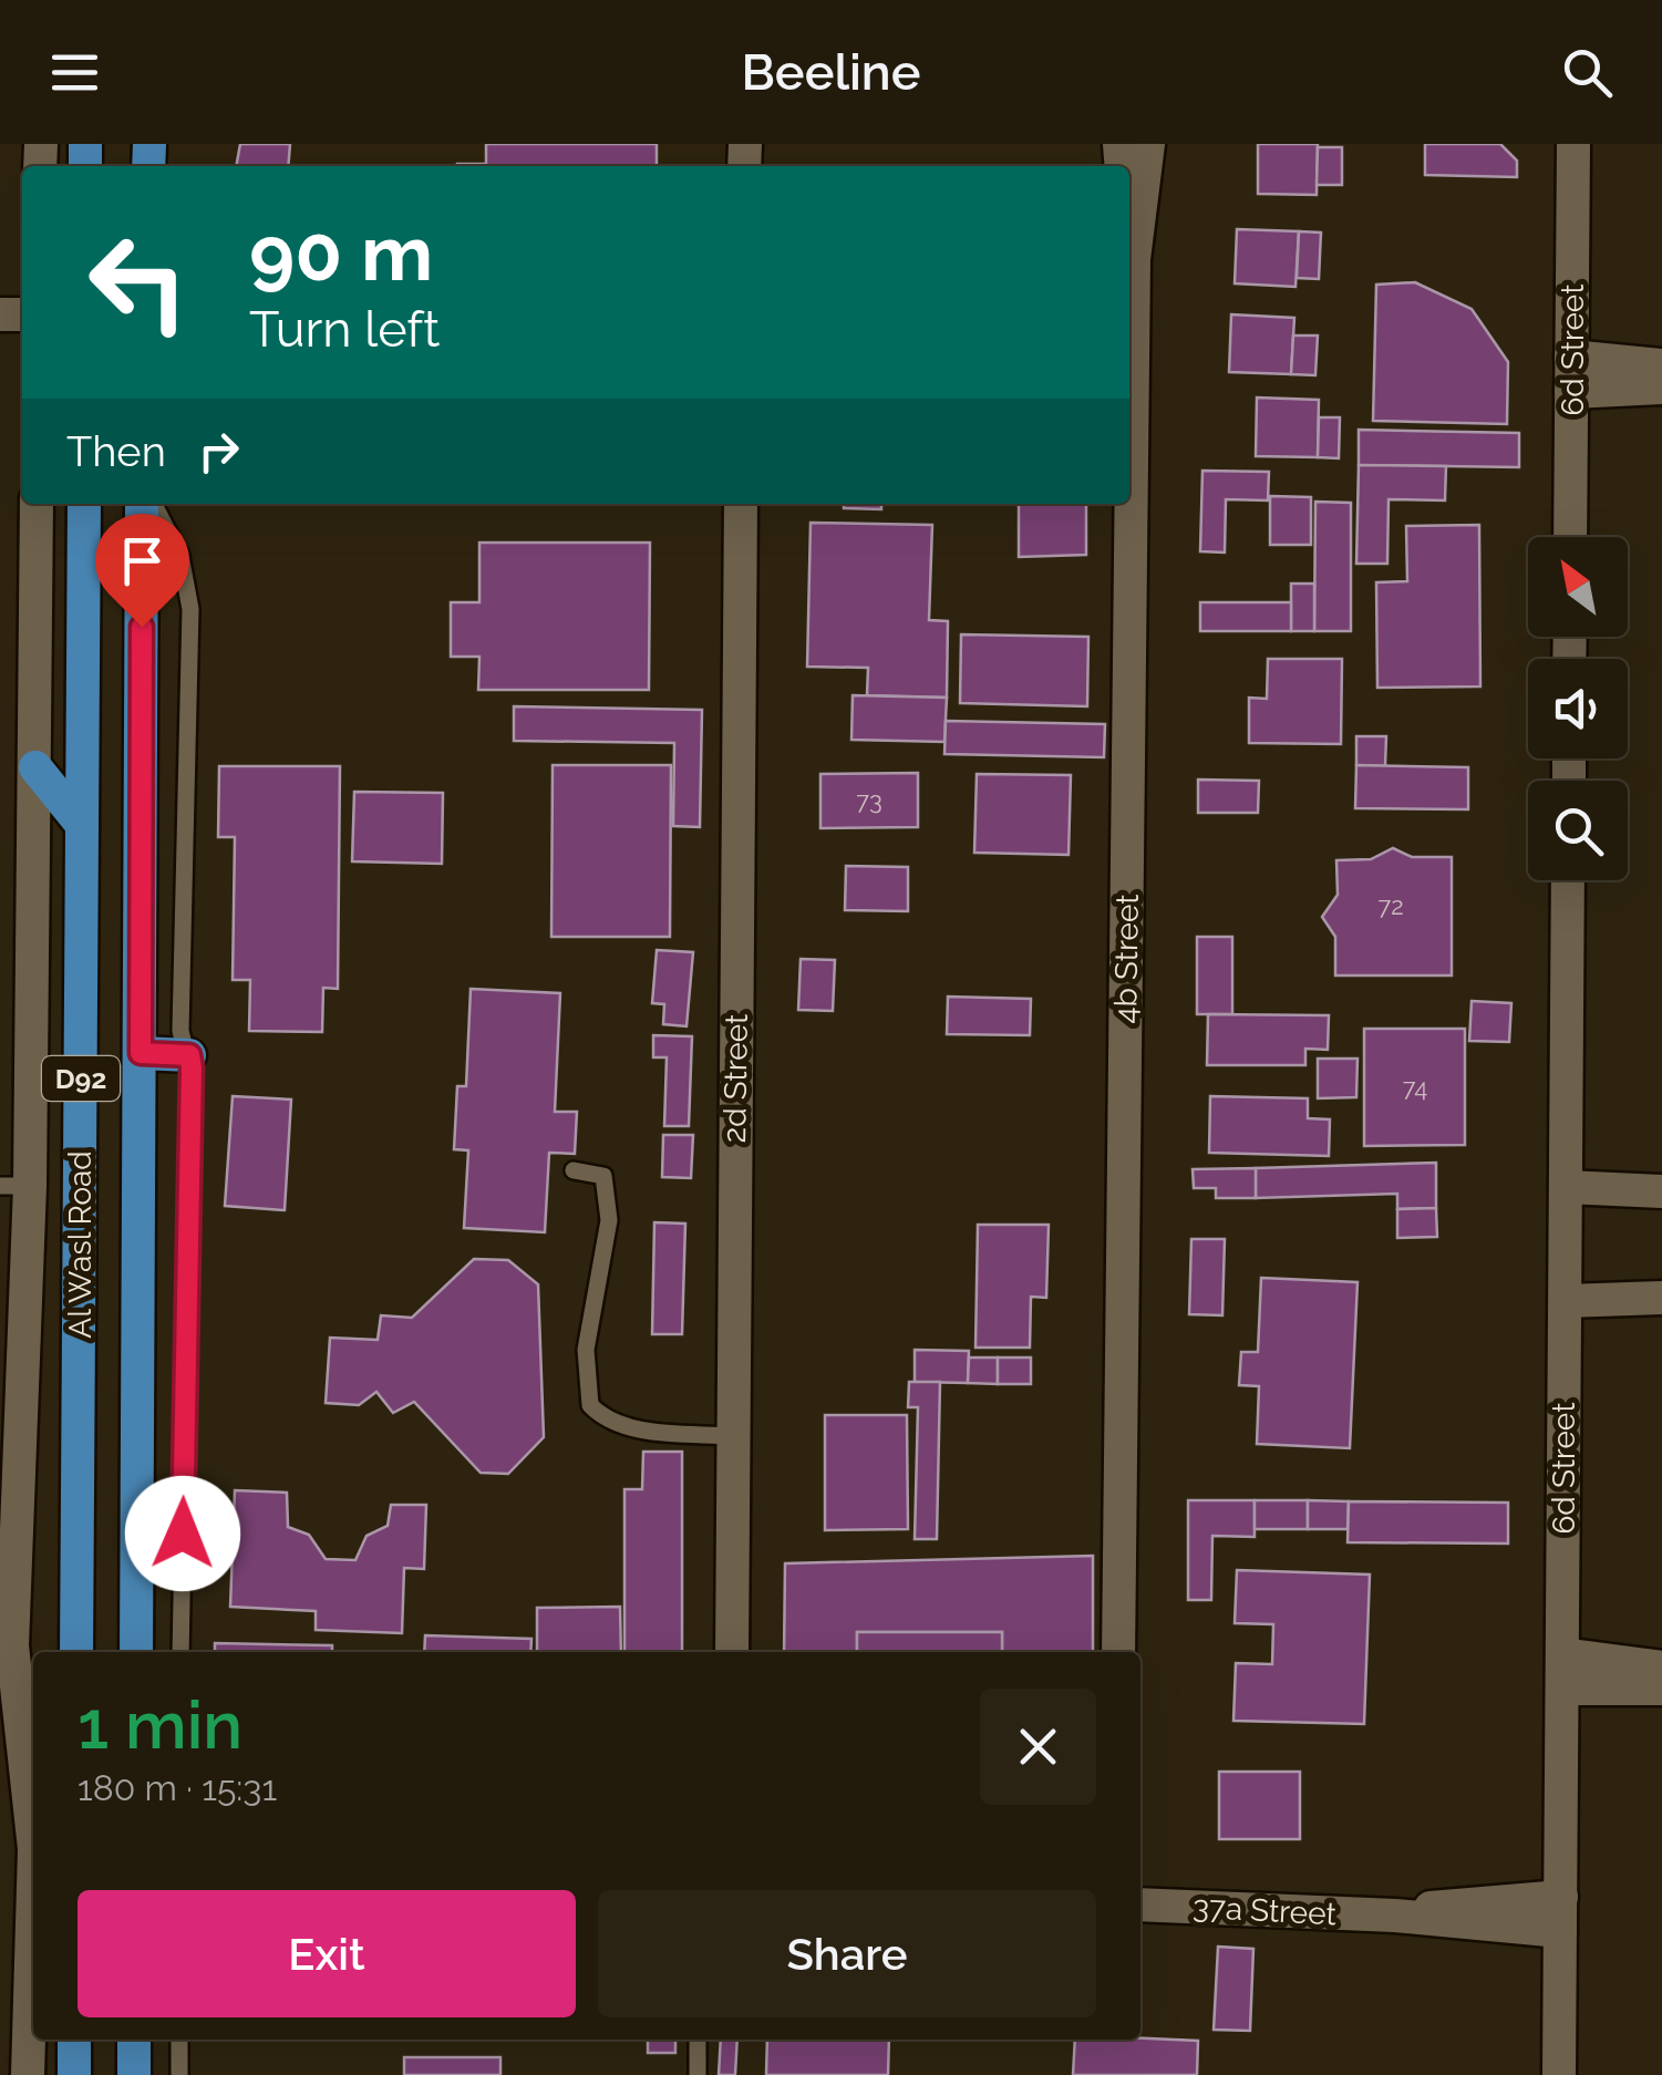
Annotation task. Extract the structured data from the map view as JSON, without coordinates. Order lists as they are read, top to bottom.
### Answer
{
  "streets": {
    "main road": ["D92", "Al Wasl Road"],
    "street": [
      "6d Street",
      "4b Street",
      "2d Street",
      "37a Street"
    ]
  },
  "crossings": [
    ["6d Street", "37a Street"]
  ],
  "house_numbers": ["73", "72", "74"],
  "north": "top left",
  "page": {
    "header": "Beeline",
    "turn": ["90 m", "Turn left"],
    "then": "Then",
    "heading": ["1 min", "180 m · 15:31"],
    "buttons": ["Exit", "Share"]
  }
}
